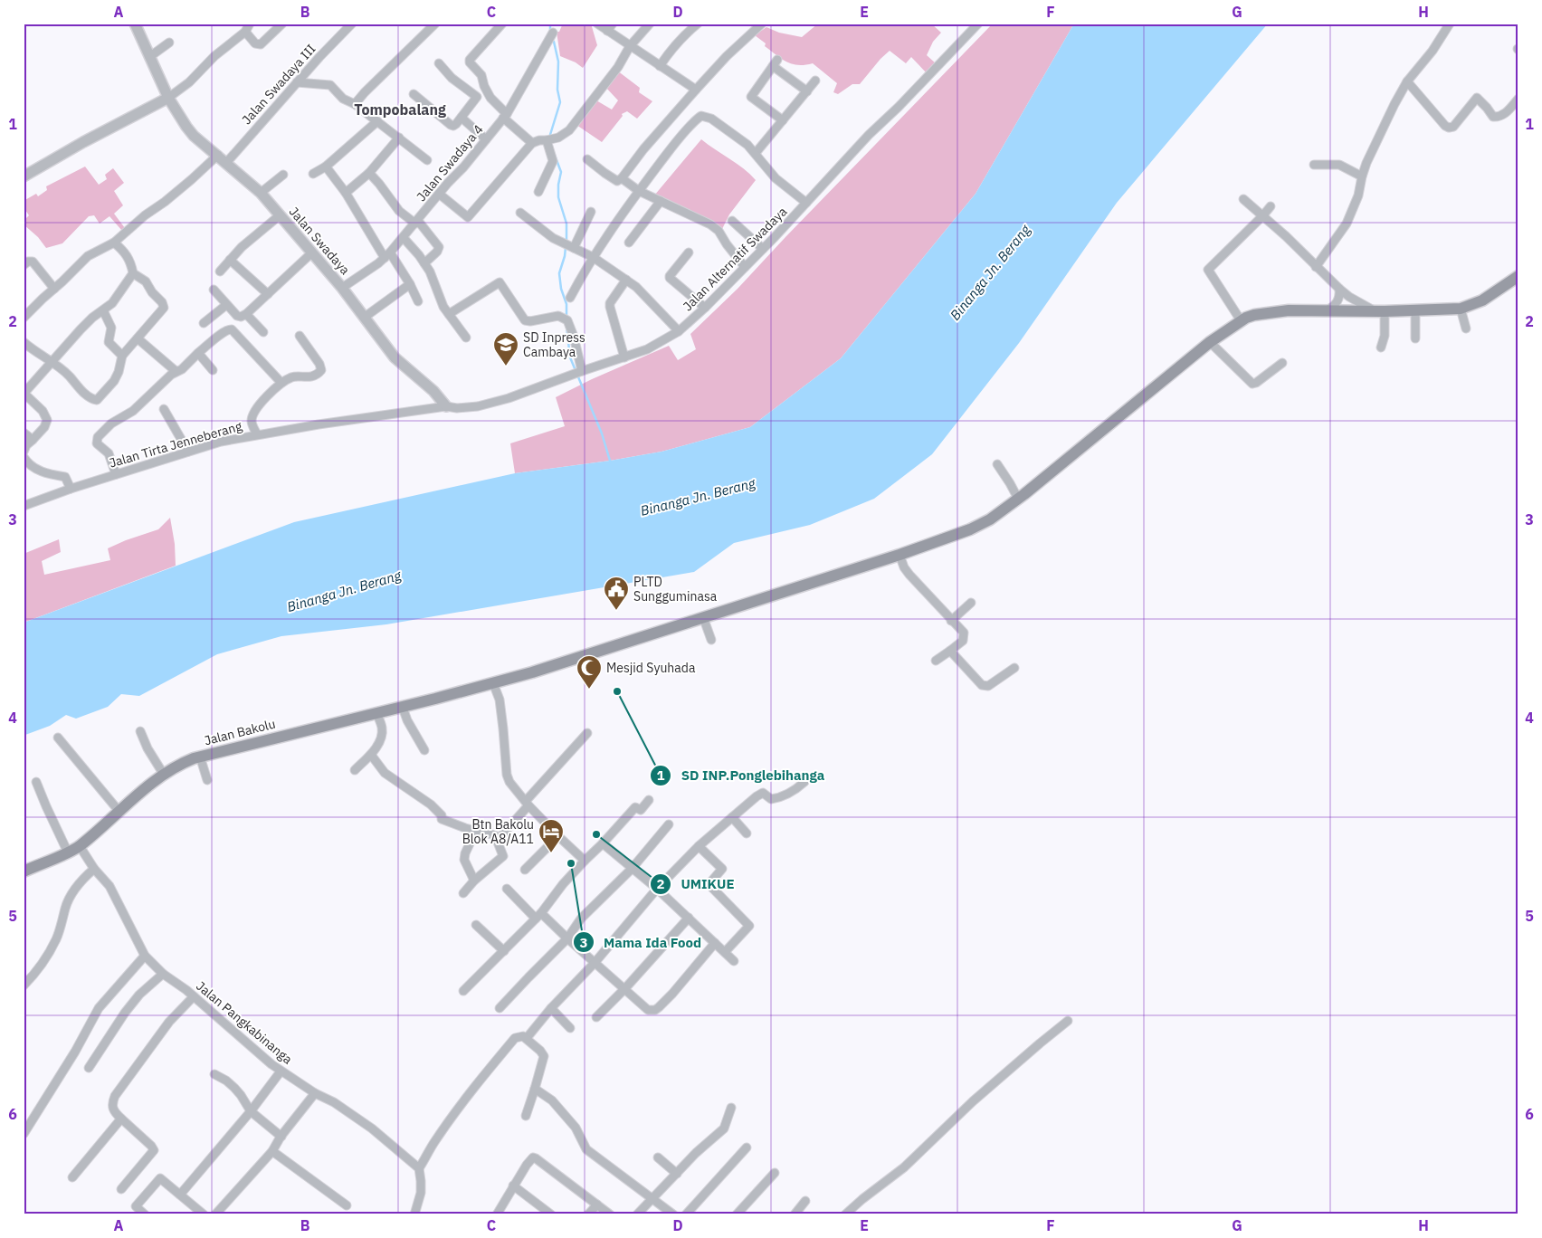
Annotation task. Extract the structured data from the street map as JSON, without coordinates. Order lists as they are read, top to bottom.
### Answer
{
  "streets": {
    "main road": ["Jalan Bakolu"],
    "street": [
      "Jalan Swadaya III",
      "Jalan Swadaya 4",
      "Jalan Swadaya",
      "Jalan Alternatif Swadaya",
      "Jalan Tirta Jenneberang",
      "Jalan Pangkabinanga"
    ]
  },
  "crossings": [
    ["Jalan Swadaya III", "Jalan Swadaya"],
    ["Jalan Swadaya 4", "Jalan Swadaya"],
    ["Jalan Swadaya", "Jalan Alternatif Swadaya"],
    ["Jalan Swadaya", "Jalan Tirta Jenneberang"],
    ["Jalan Alternatif Swadaya", "Jalan Tirta Jenneberang"],
    ["Jalan Bakolu", "Jalan Pangkabinanga"]
  ],
  "districts": ["Tompobalang"],
  "water": ["Binanga Jn. Berang"],
  "places": {
    "school or university": ["SD Inpress Cambaya"],
    "public building": ["PLTD Sungguminasa"],
    "mosque": ["Mesjid Syuhada"],
    "other": ["SD INP.Ponglebihanga", "UMIKUE", "Mama Ida Food"],
    "hotel": ["Btn Bakolu Blok A8/A11"]
  },
  "grid": {
    "columns": [
      "A",
      "B",
      "C",
      "D",
      "E",
      "F",
      "G",
      "H"
    ],
    "rows": [
      "1",
      "2",
      "3",
      "4",
      "5",
      "6"
    ]
  }
}
